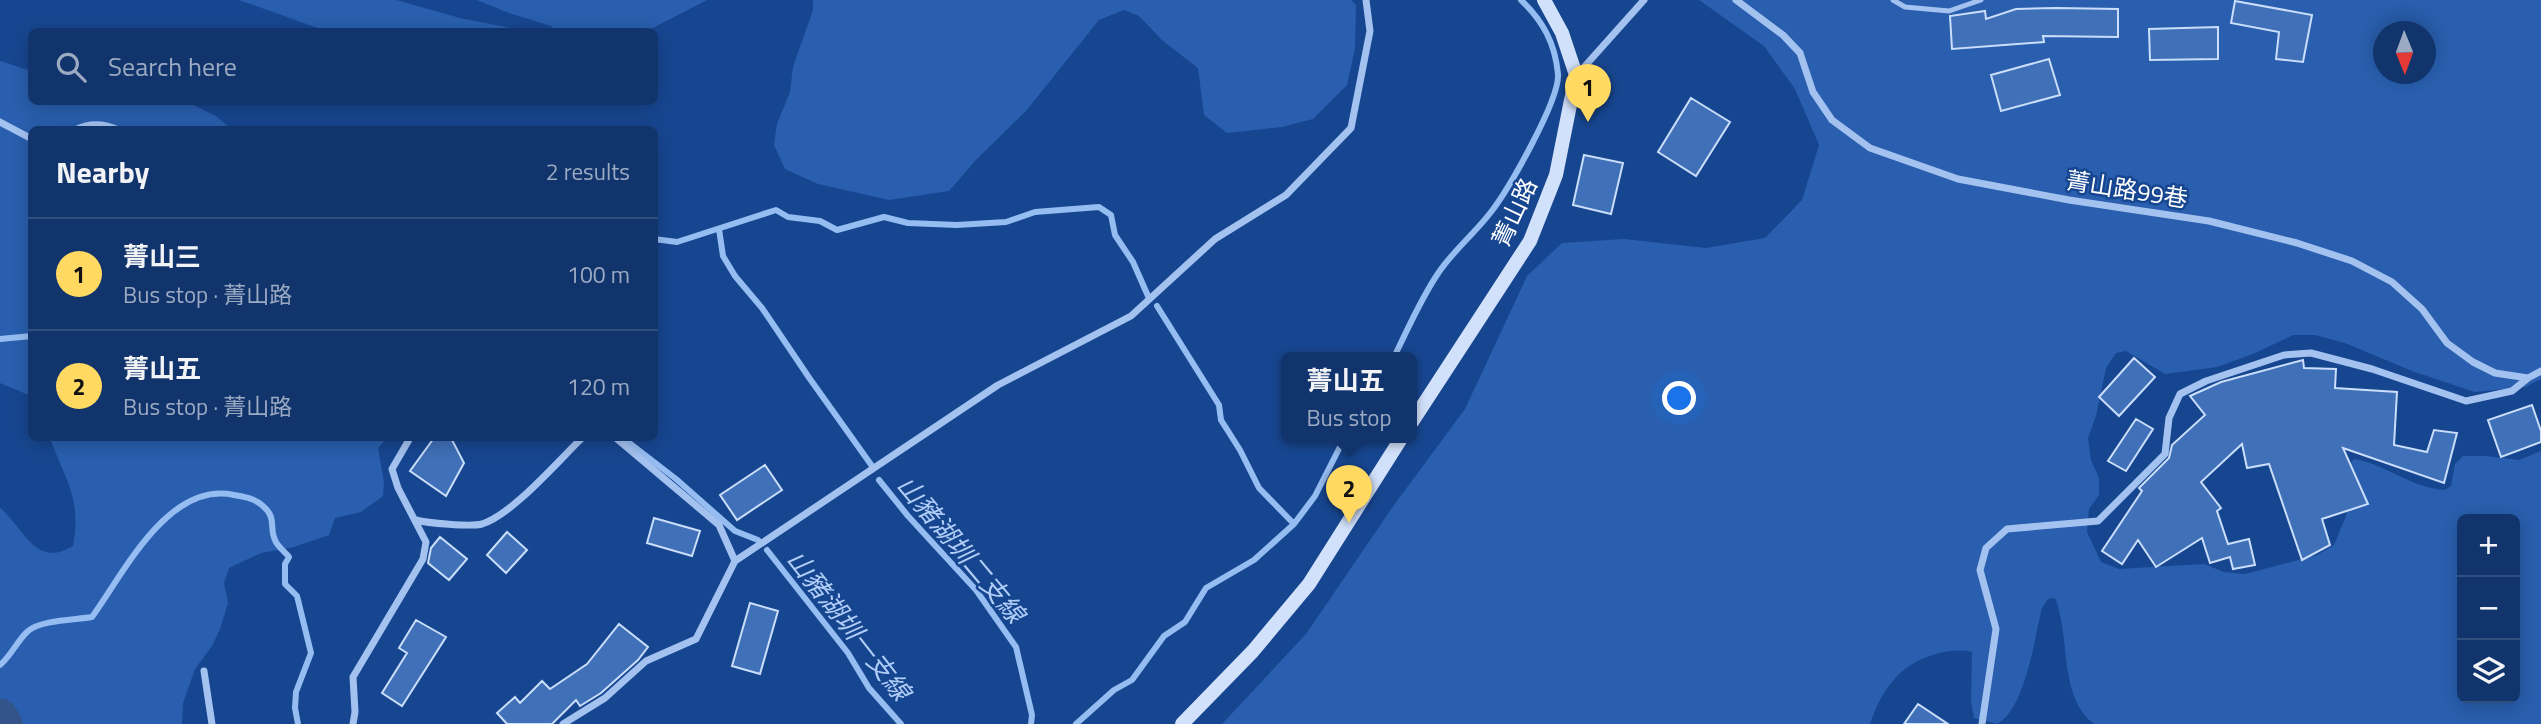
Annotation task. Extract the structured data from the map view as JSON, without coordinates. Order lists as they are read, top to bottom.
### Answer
{
  "streets": {
    "street": ["菁山路99巷", "菁山路"]
  },
  "water": ["山豬湖圳二支線", "山豬湖圳一支線"],
  "north": "bottom",
  "page": {
    "search": "Search here",
    "pins": ["1", "2"],
    "heading": ["Nearby", "2 results"],
    "list": [
      {
        "mark": "1",
        "name": "菁山三",
        "note": "Bus stop · 菁山路",
        "value": "100 m"
      },
      {
        "mark": "2",
        "name": "菁山五",
        "note": "Bus stop · 菁山路",
        "value": "120 m"
      }
    ],
    "popup": ["菁山五", "Bus stop"],
    "map_buttons": ["+", "−"]
  }
}
